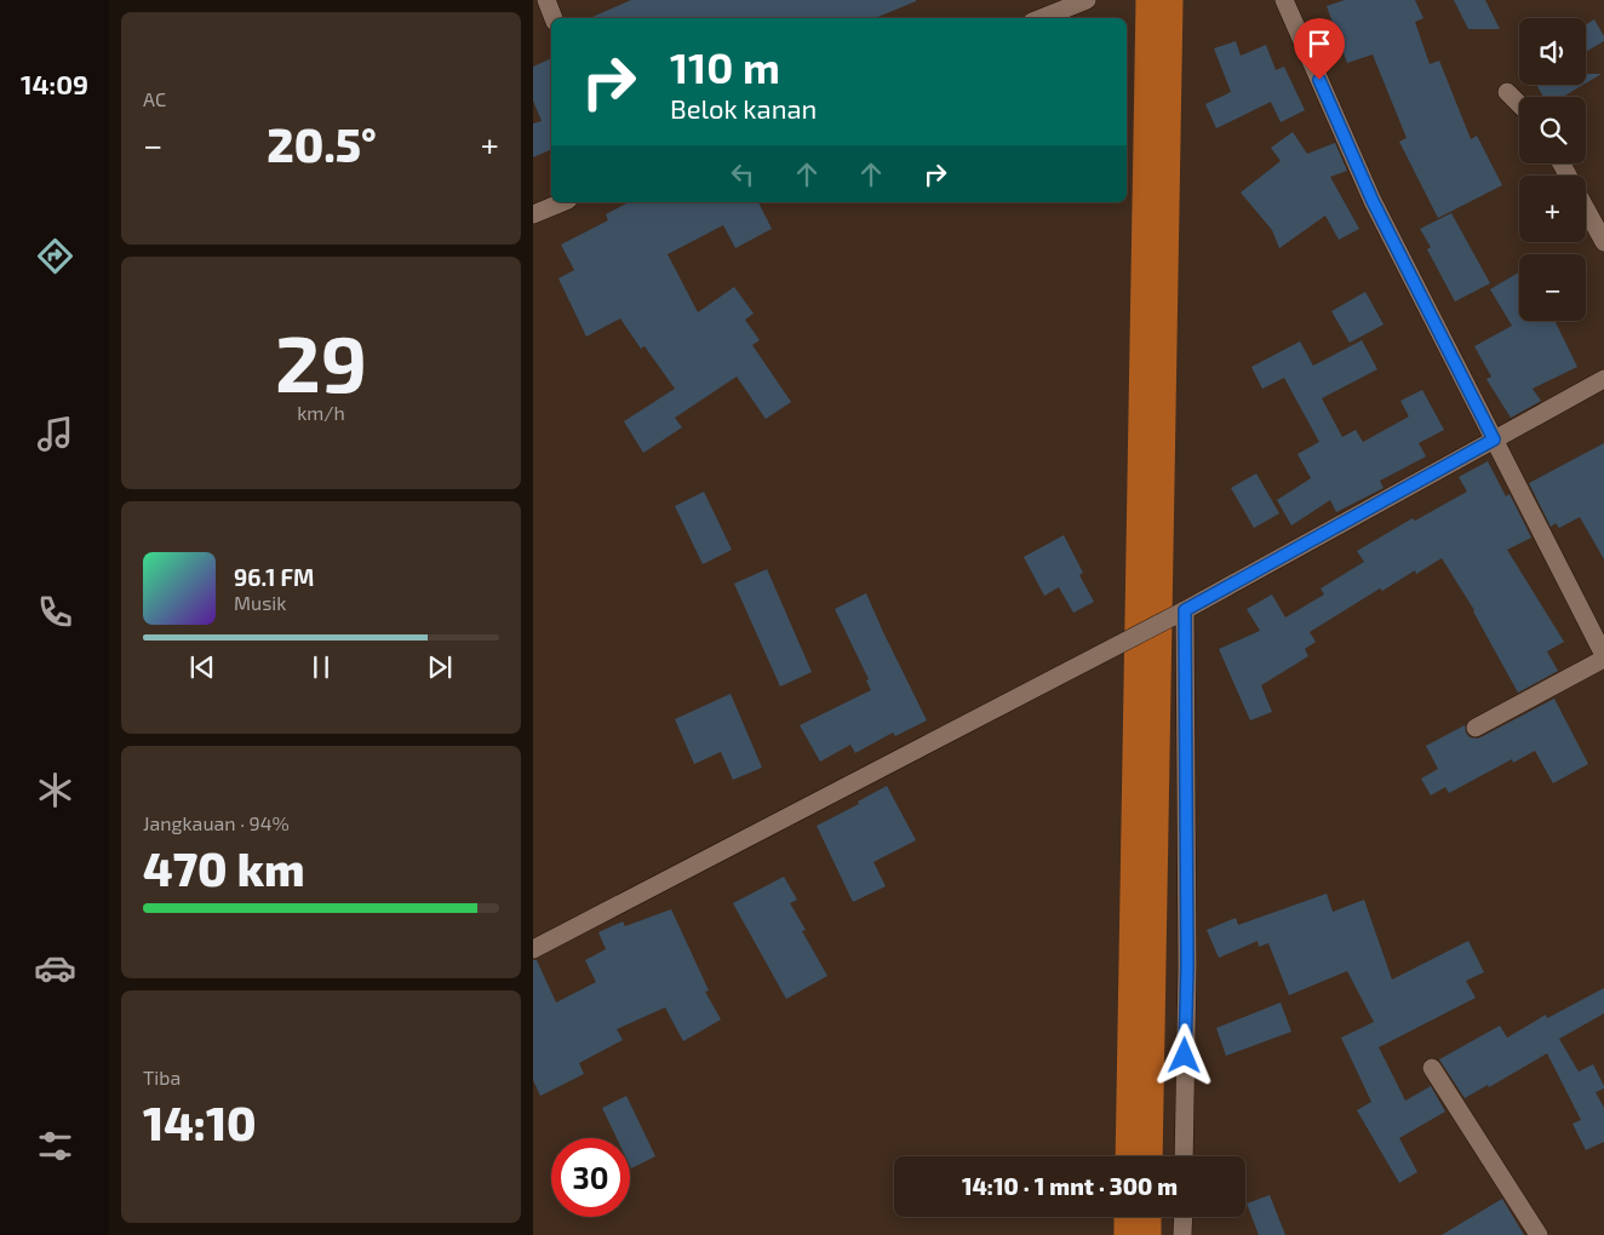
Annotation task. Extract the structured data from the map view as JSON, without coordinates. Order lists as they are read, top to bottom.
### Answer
{
  "page": {
    "tabs": "14:09",
    "tile": [
      "AC",
      ["29", "km/h"],
      ["Jangkauan · 94%", "470 km"],
      ["Tiba", "14:10"]
    ],
    "map_buttons": ["+", "−"],
    "turn": ["110 m", "Belok kanan"],
    "heat": ["−", "20.5°", "+"],
    "song": ["96.1 FM", "Musik"],
    "limit": "30",
    "trip": "14:10 · 1 mnt · 300 m"
  }
}
